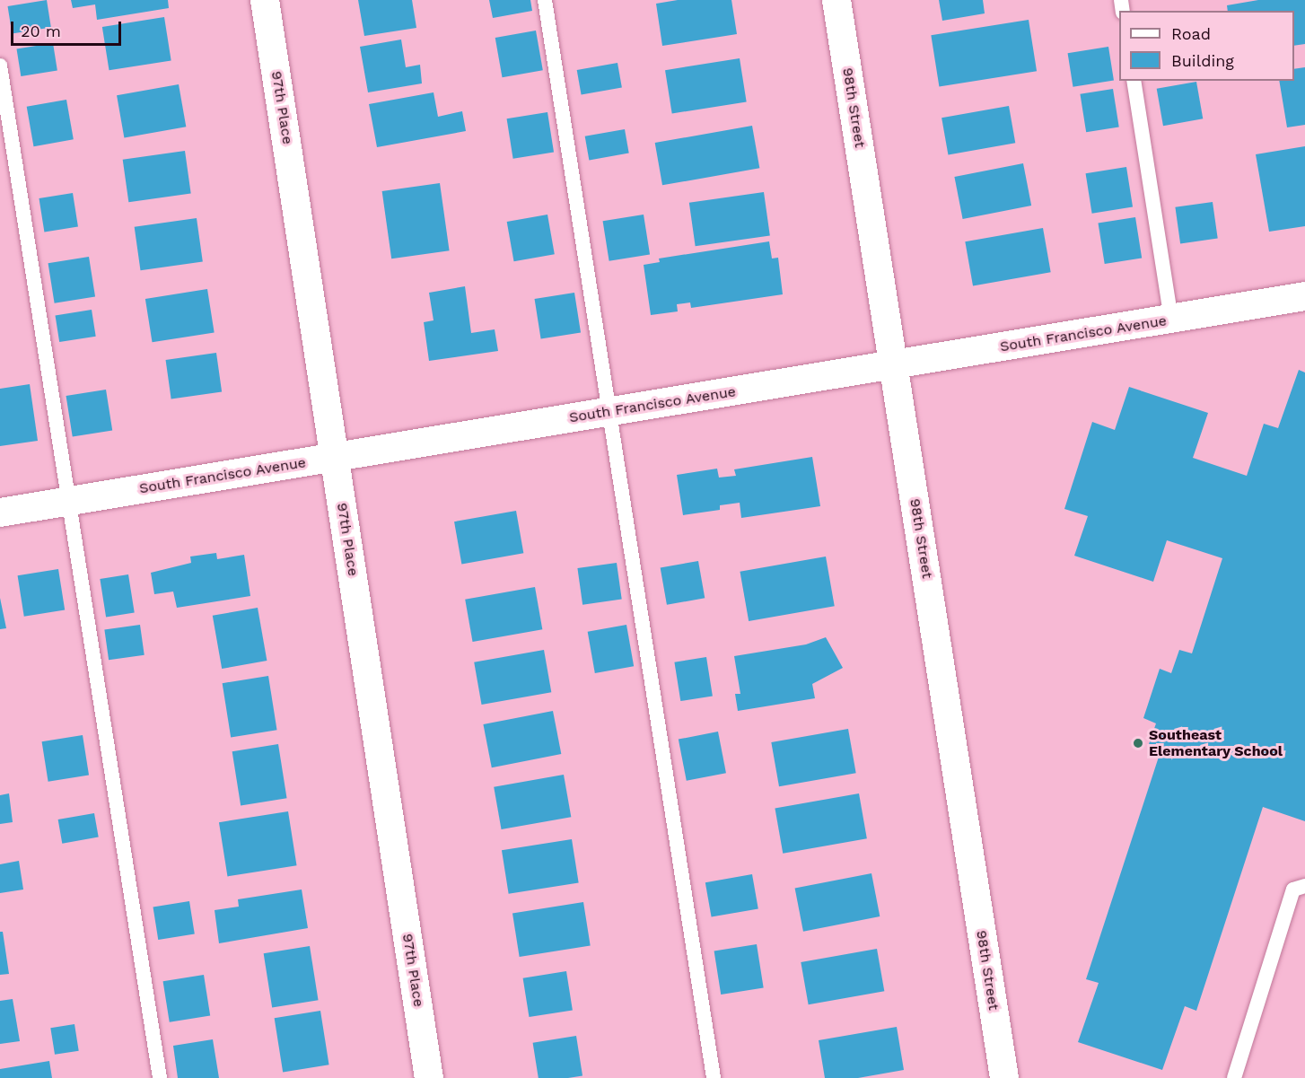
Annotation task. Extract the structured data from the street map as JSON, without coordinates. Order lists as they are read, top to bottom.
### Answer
{
  "streets": {
    "street": ["97th Place", "98th Street", "South Francisco Avenue"]
  },
  "crossings": [
    ["97th Place", "South Francisco Avenue"],
    ["98th Street", "South Francisco Avenue"]
  ],
  "places": ["Southeast Elementary School"],
  "legend": ["Road", "Building"],
  "scale_bar": "20 m"
}
